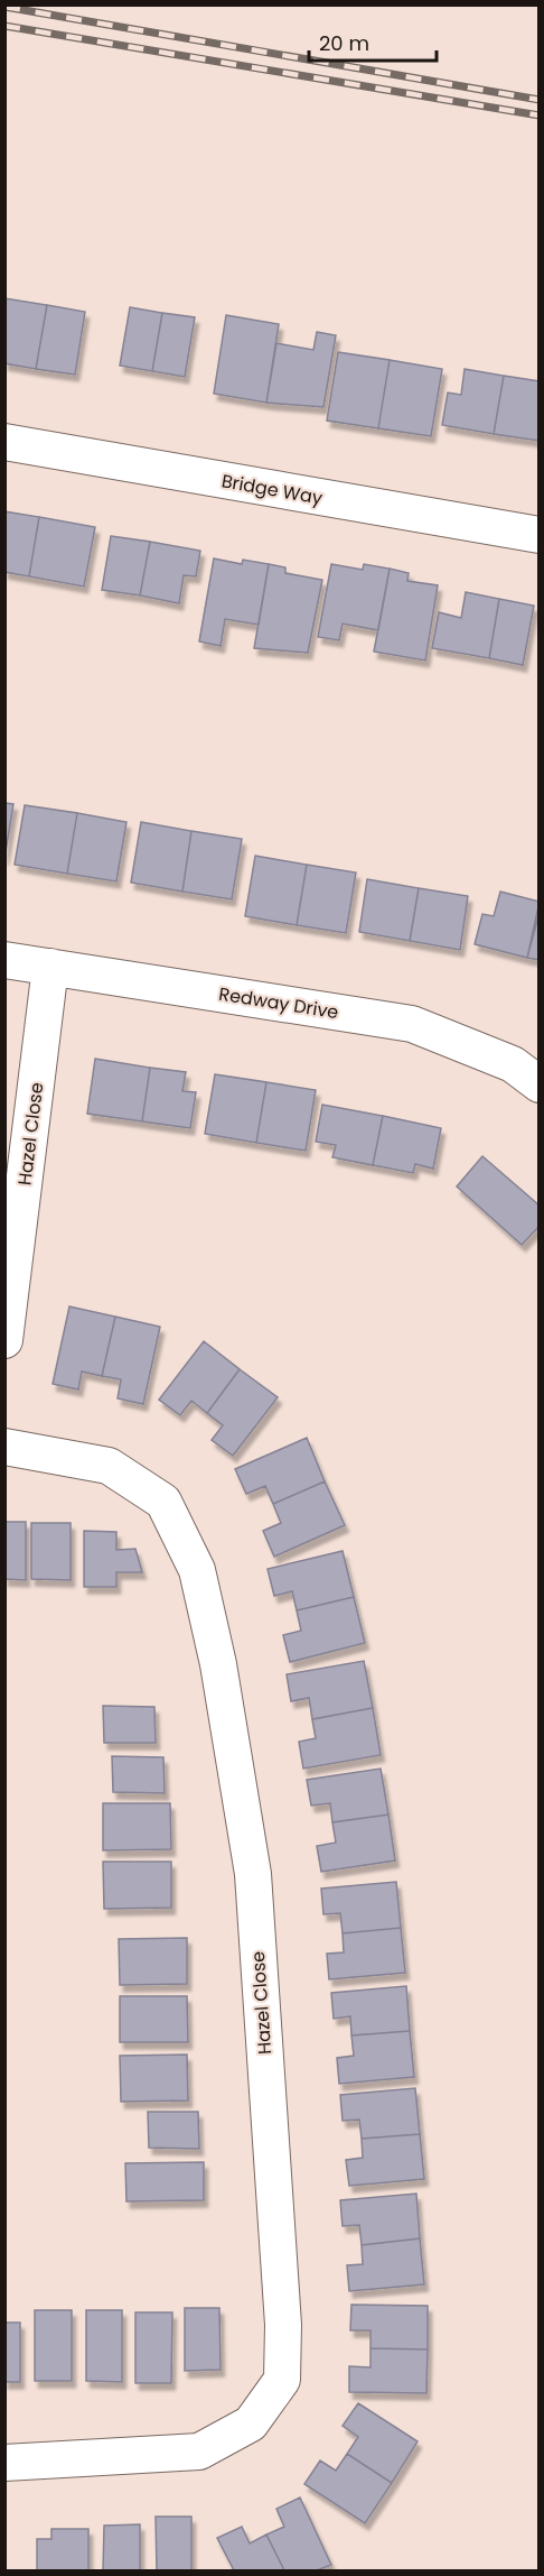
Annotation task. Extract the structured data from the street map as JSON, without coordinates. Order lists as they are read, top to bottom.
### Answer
{
  "streets": {
    "street": ["Bridge Way", "Redway Drive", "Hazel Close"]
  },
  "crossings": [
    ["Redway Drive", "Hazel Close"]
  ],
  "scale_bar": "20 m"
}
